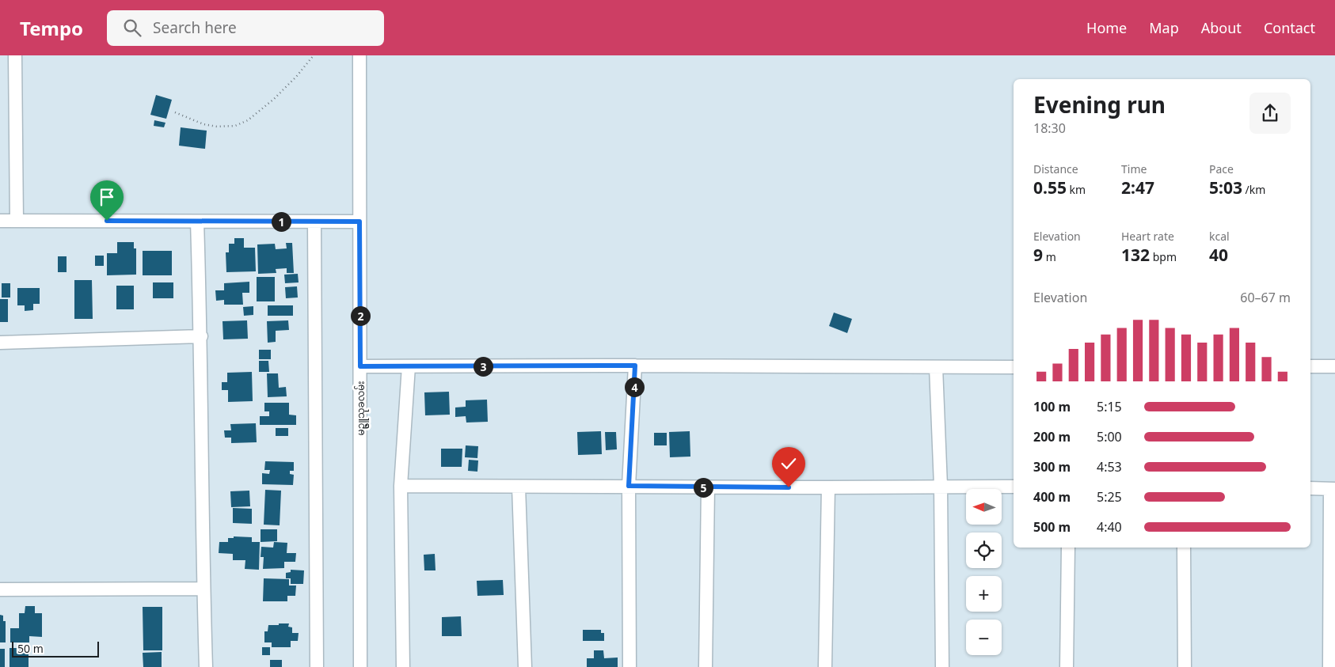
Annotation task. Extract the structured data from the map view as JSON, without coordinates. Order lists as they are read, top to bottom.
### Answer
{
  "streets": {
    "street": ["မဥ္ဇူသုခလမ်း"]
  },
  "scale_bar": "50 m",
  "north": "left",
  "page": {
    "header": "Tempo",
    "search": "Search here",
    "nav": [
      "Home",
      "Map",
      "About",
      "Contact"
    ],
    "heading": ["Evening run", "18:30"],
    "stats": [
      ["Distance", "0.55 km"],
      ["Time", "2:47"],
      ["Pace", "5:03 /km"],
      ["Elevation", "9 m"],
      ["Heart rate", "132 bpm"],
      ["kcal", "40"]
    ],
    "pins": [
      "1",
      "2",
      "3",
      "4",
      "5"
    ],
    "chart": ["Elevation", "60–67 m"],
    "list": [
      {
        "name": "100 m",
        "note": "5:15"
      },
      {
        "name": "200 m",
        "note": "5:00"
      },
      {
        "name": "300 m",
        "note": "4:53"
      },
      {
        "name": "400 m",
        "note": "5:25"
      },
      {
        "name": "500 m",
        "note": "4:40"
      }
    ],
    "map_buttons": ["+", "−"],
    "scale": "50 m"
  }
}
